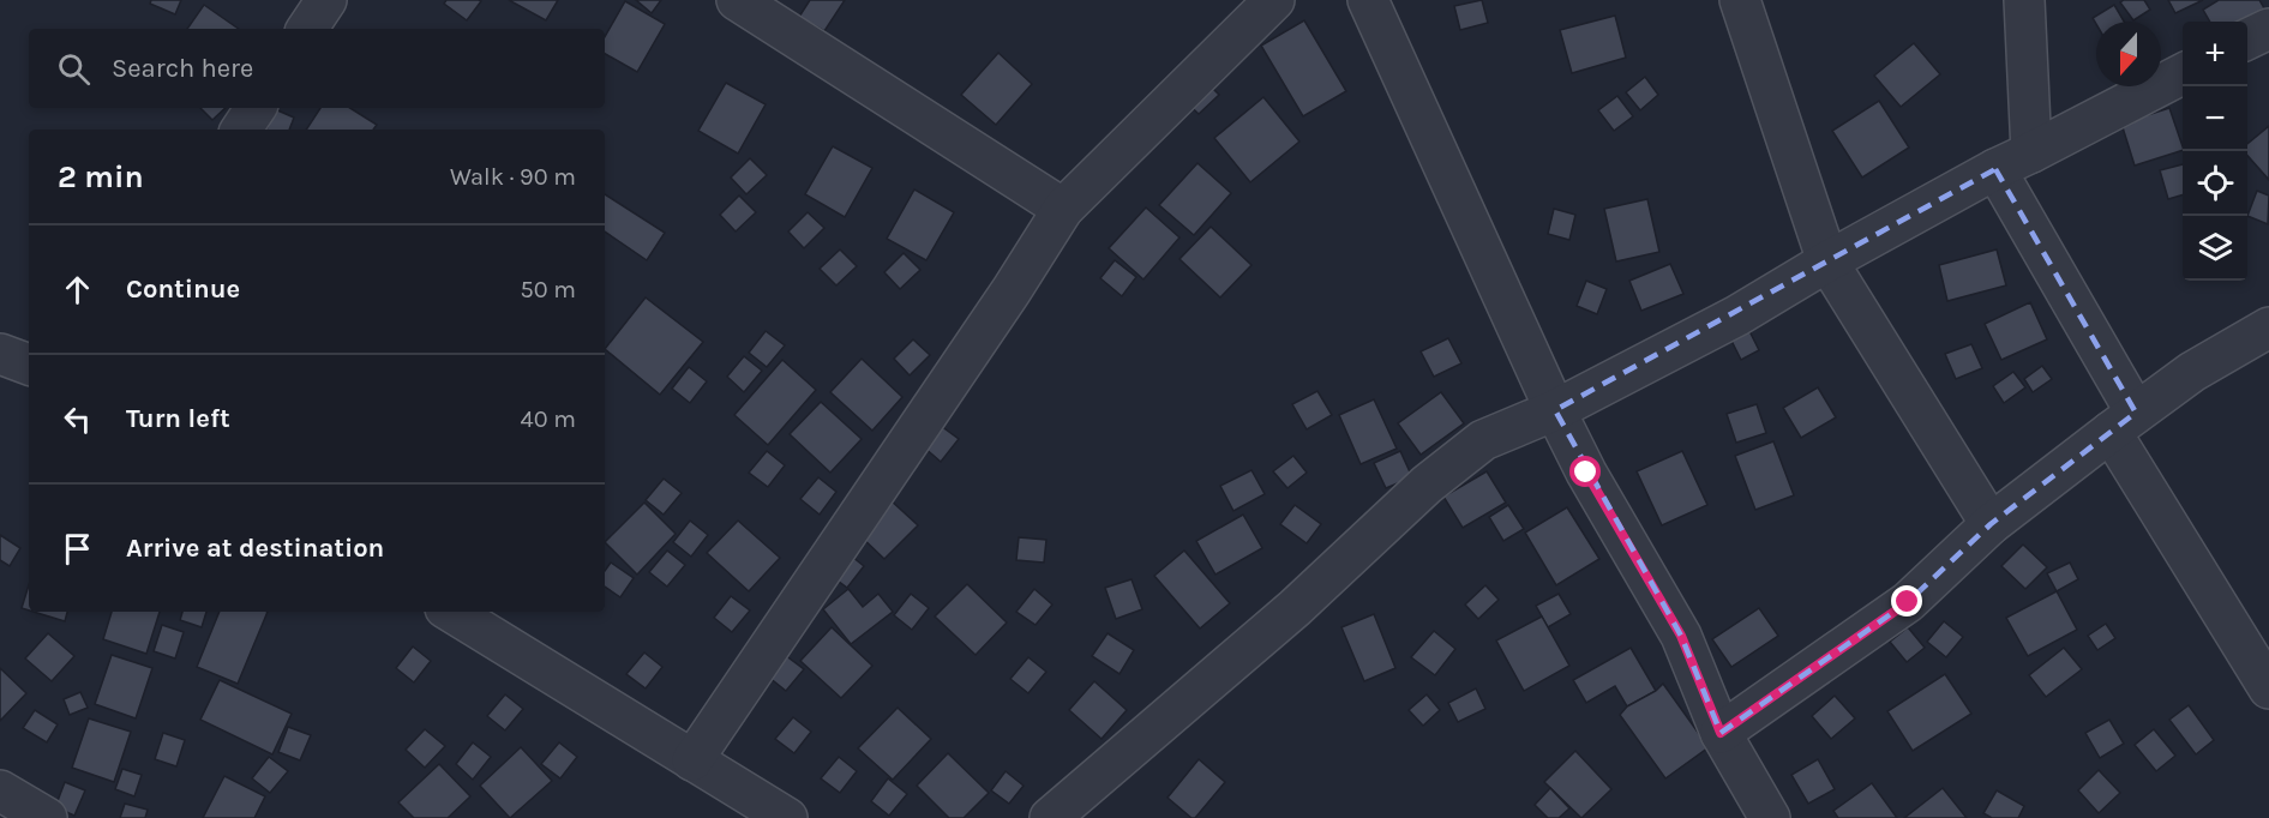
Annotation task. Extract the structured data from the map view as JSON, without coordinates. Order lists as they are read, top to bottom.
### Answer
{
  "north": "bottom",
  "page": {
    "map_buttons": ["+", "−"],
    "search": "Search here",
    "heading": ["2 min", "Walk · 90 m"],
    "list": [
      ["Continue", "50 m"],
      ["Turn left", "40 m"],
      "Arrive at destination"
    ]
  }
}
